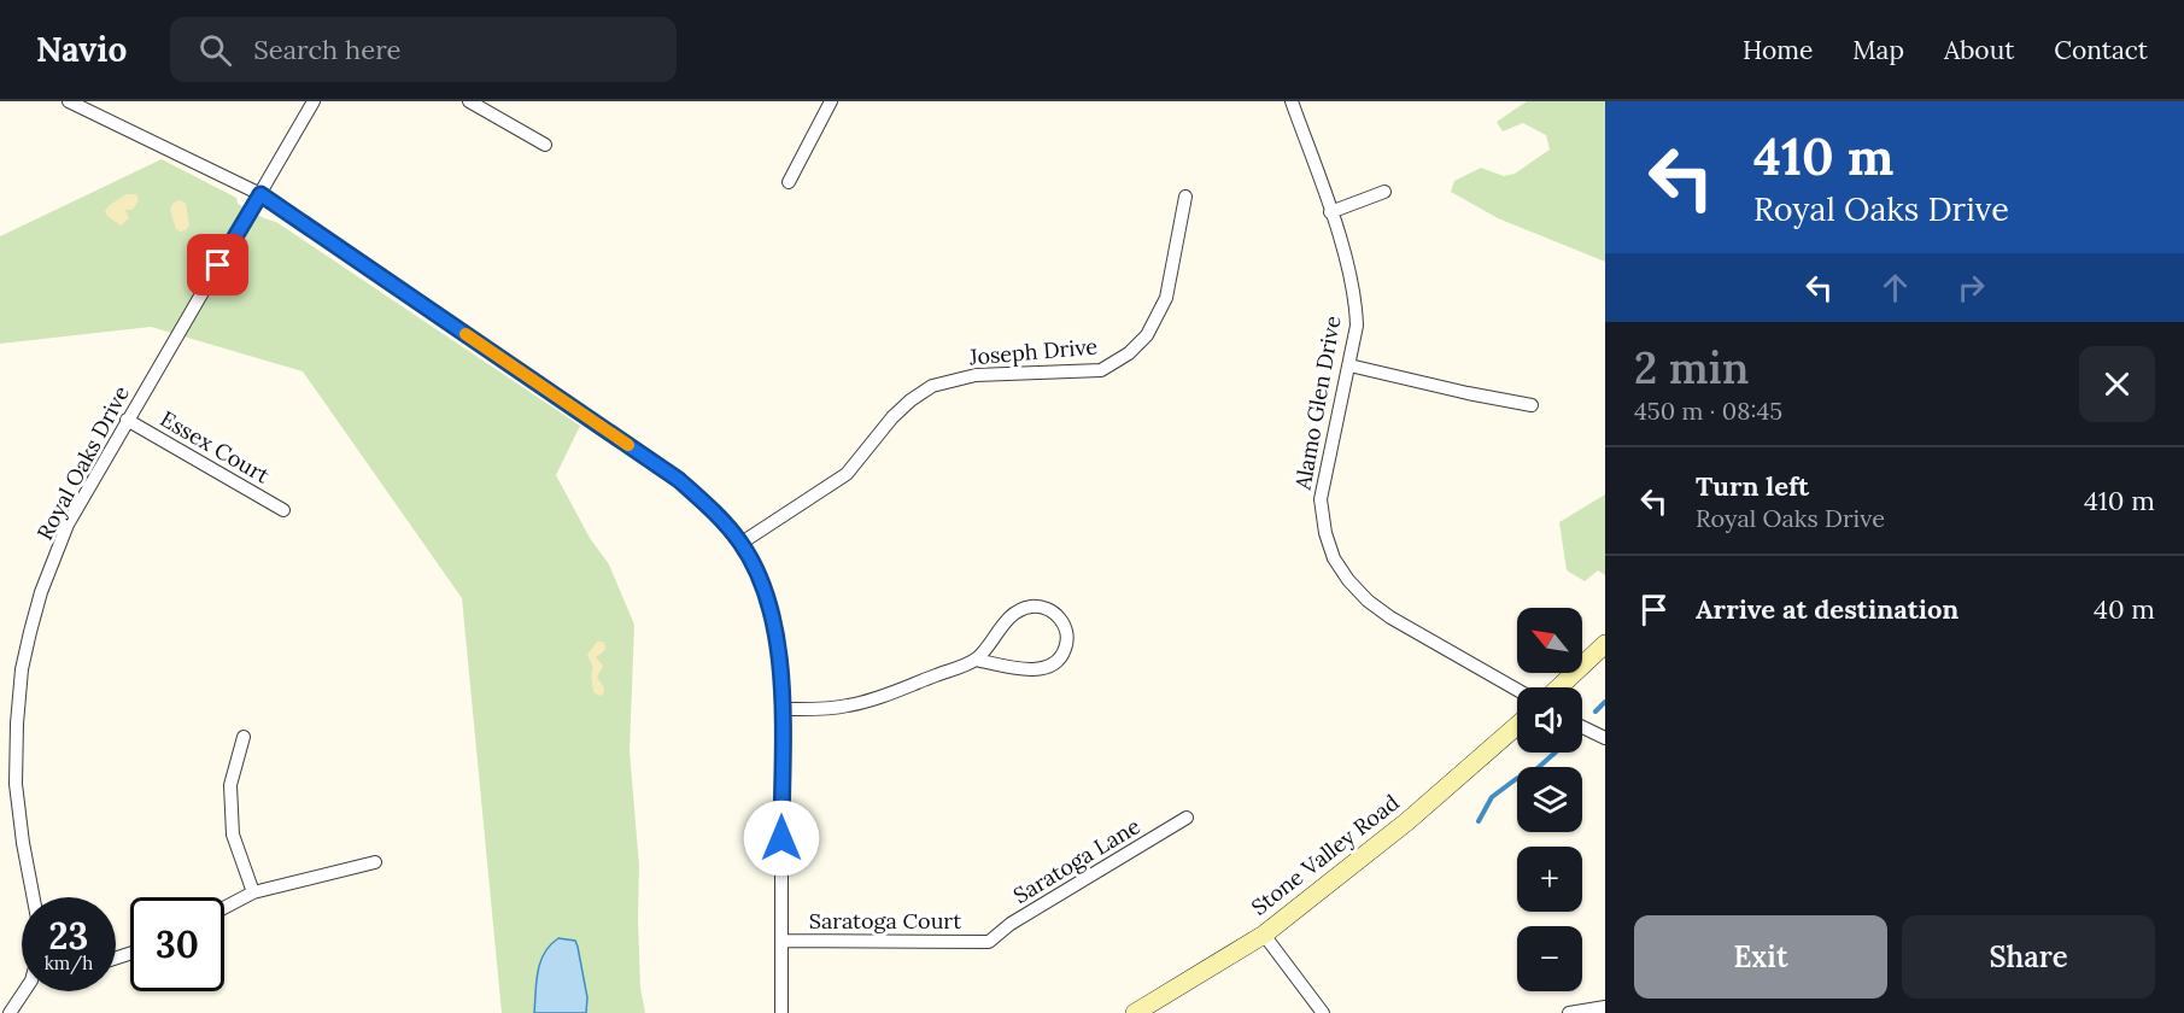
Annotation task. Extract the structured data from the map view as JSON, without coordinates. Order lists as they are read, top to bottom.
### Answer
{
  "streets": {
    "street": [
      "Joseph Drive",
      "Alamo Glen Drive",
      "Essex Court",
      "Royal Oaks Drive",
      "Stone Valley Road",
      "Saratoga Lane",
      "Saratoga Court"
    ]
  },
  "crossings": [
    ["Essex Court", "Royal Oaks Drive"],
    ["Saratoga Lane", "Saratoga Court"]
  ],
  "north": "top left",
  "page": {
    "header": "Navio",
    "search": "Search here",
    "nav": [
      "Home",
      "Map",
      "About",
      "Contact"
    ],
    "turn": ["410 m", "Royal Oaks Drive"],
    "heading": ["2 min", "450 m · 08:45"],
    "list": [
      {
        "name": "Turn left",
        "note": "Royal Oaks Drive",
        "value": "410 m"
      },
      {
        "name": "Arrive at destination",
        "value": "40 m"
      }
    ],
    "map_buttons": ["+", "−"],
    "speed": "23 km/h",
    "limit": "30",
    "buttons": ["Exit", "Share"]
  }
}
